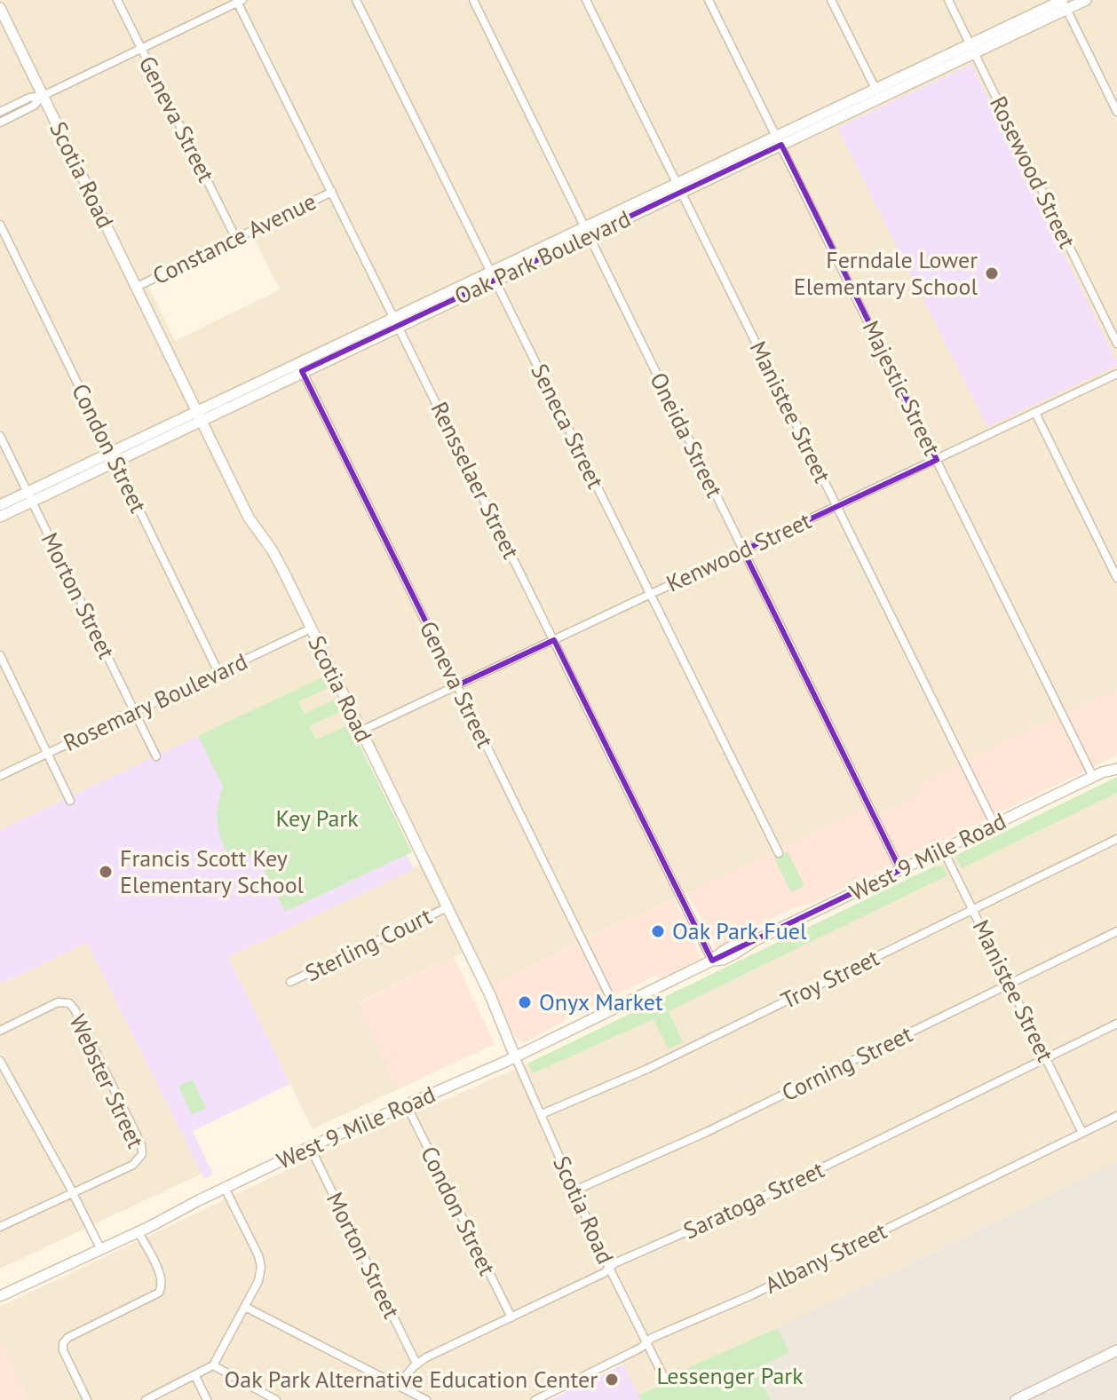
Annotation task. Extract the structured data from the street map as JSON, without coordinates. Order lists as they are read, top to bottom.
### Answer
{
  "streets": {
    "street": [
      "Geneva Street",
      "Rosewood Street",
      "Scotia Road",
      "Constance Avenue",
      "Oak Park Boulevard",
      "Majestic Street",
      "Manistee Street",
      "Seneca Street",
      "Oneida Street",
      "Condon Street",
      "Rensselaer Street",
      "Kenwood Street",
      "Morton Street",
      "Rosemary Boulevard",
      "West 9 Mile Road",
      "Sterling Court",
      "Troy Street",
      "Corning Street",
      "Webster Street",
      "Saratoga Street",
      "Albany Street"
    ]
  },
  "crossings": [
    ["Geneva Street", "Constance Avenue"],
    ["Geneva Street", "Oak Park Boulevard"],
    ["Geneva Street", "Kenwood Street"],
    ["Geneva Street", "West 9 Mile Road"],
    ["Rosewood Street", "Oak Park Boulevard"],
    ["Scotia Road", "Constance Avenue"],
    ["Scotia Road", "Oak Park Boulevard"],
    ["Scotia Road", "Kenwood Street"],
    ["Scotia Road", "Rosemary Boulevard"],
    ["Scotia Road", "West 9 Mile Road"],
    ["Scotia Road", "Sterling Court"],
    ["Scotia Road", "Troy Street"],
    ["Scotia Road", "Corning Street"],
    ["Scotia Road", "Saratoga Street"],
    ["Scotia Road", "Albany Street"],
    ["Constance Avenue", "Rensselaer Street"],
    ["Oak Park Boulevard", "Majestic Street"],
    ["Oak Park Boulevard", "Manistee Street"],
    ["Oak Park Boulevard", "Seneca Street"],
    ["Oak Park Boulevard", "Oneida Street"],
    ["Oak Park Boulevard", "Condon Street"],
    ["Oak Park Boulevard", "Rensselaer Street"],
    ["Oak Park Boulevard", "Morton Street"],
    ["Majestic Street", "Kenwood Street"],
    ["Majestic Street", "West 9 Mile Road"],
    ["Manistee Street", "Kenwood Street"],
    ["Manistee Street", "West 9 Mile Road"],
    ["Manistee Street", "Troy Street"],
    ["Manistee Street", "Corning Street"],
    ["Manistee Street", "Saratoga Street"],
    ["Manistee Street", "Albany Street"],
    ["Seneca Street", "Kenwood Street"],
    ["Oneida Street", "Kenwood Street"],
    ["Oneida Street", "West 9 Mile Road"],
    ["Condon Street", "Rosemary Boulevard"],
    ["Condon Street", "West 9 Mile Road"],
    ["Condon Street", "Saratoga Street"],
    ["Rensselaer Street", "Kenwood Street"],
    ["Rensselaer Street", "West 9 Mile Road"],
    ["Morton Street", "Rosemary Boulevard"],
    ["Morton Street", "West 9 Mile Road"],
    ["Morton Street", "Saratoga Street"]
  ],
  "parks": ["Key Park", "Lessenger Park"],
  "places": [
    "Ferndale Lower Elementary School",
    "Francis Scott Key Elementary School",
    "Oak Park Fuel",
    "Onyx Market",
    "Oak Park Alternative Education Center"
  ]
}
